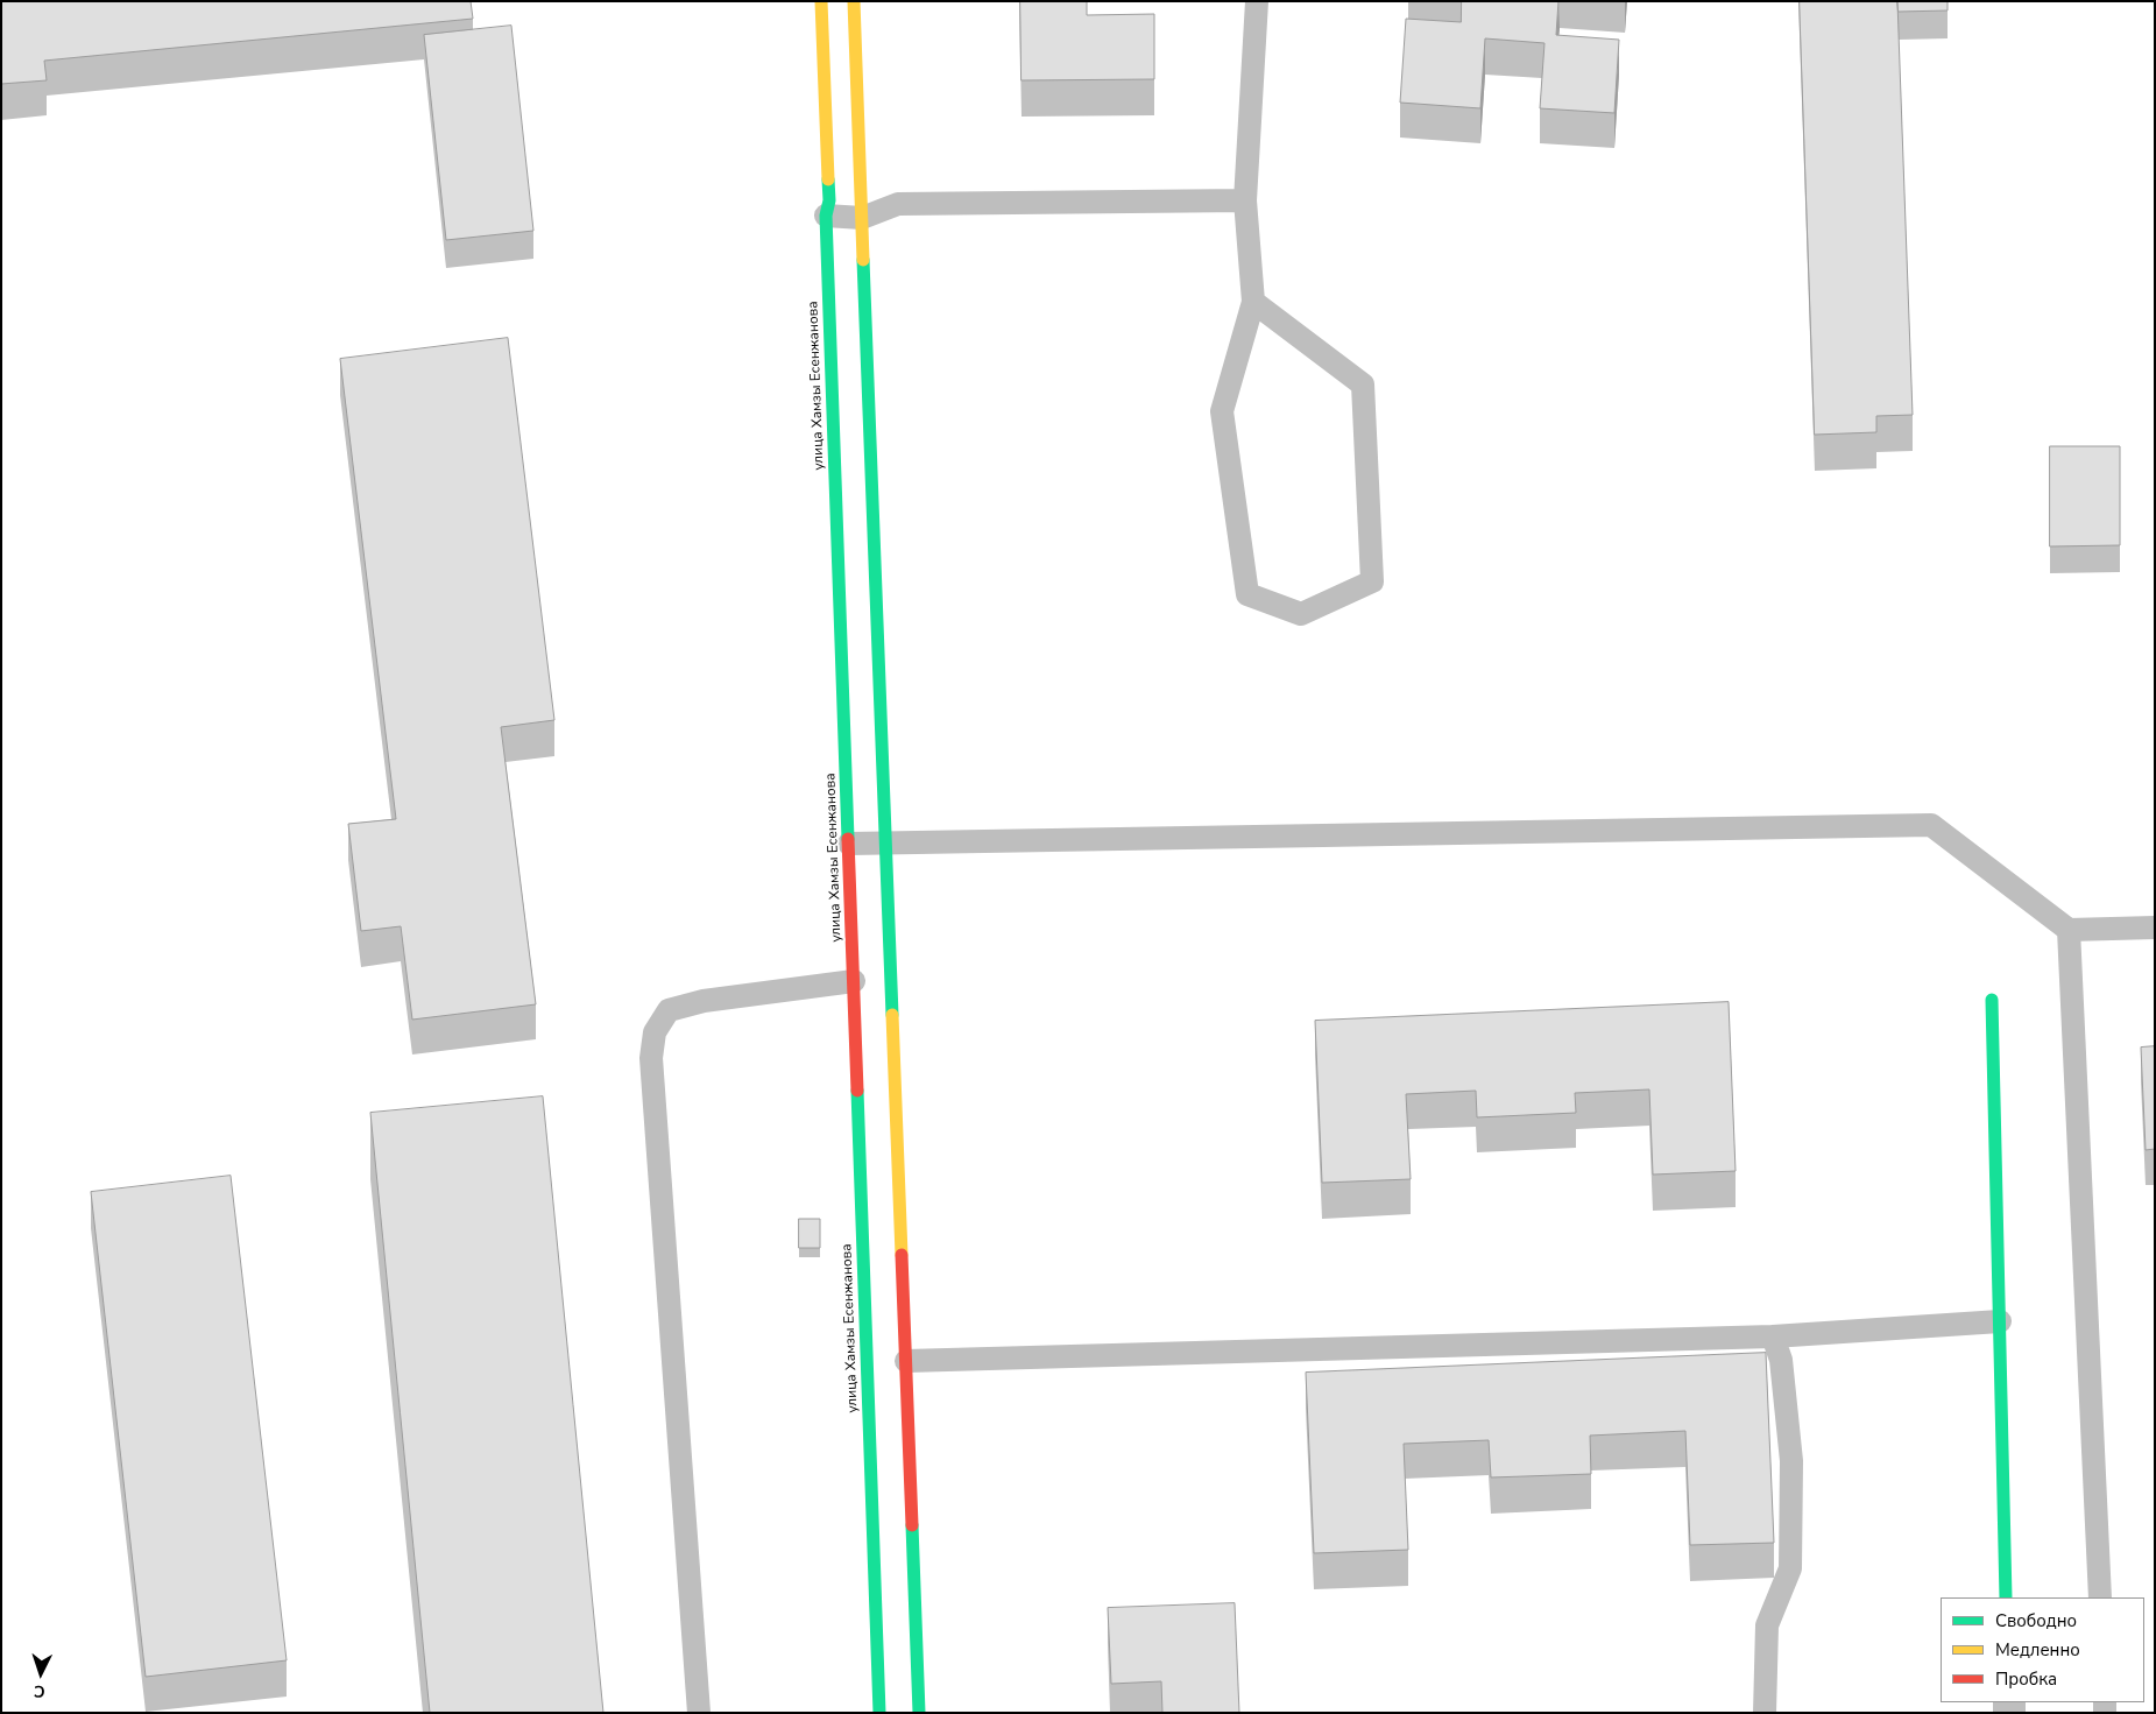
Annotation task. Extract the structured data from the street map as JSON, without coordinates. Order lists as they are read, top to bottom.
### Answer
{
  "streets": {
    "main road": ["улица Хамзы Есенжанова"]
  },
  "legend": ["Свободно", "Медленно", "Пробка"],
  "north": "bottom"
}
